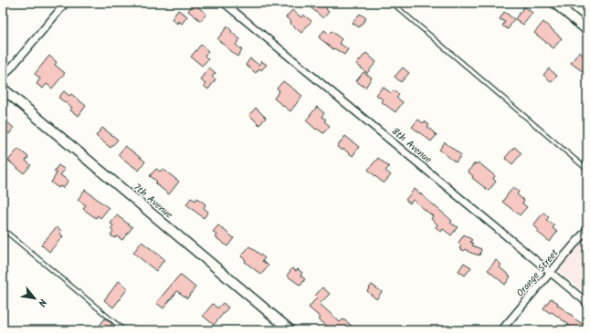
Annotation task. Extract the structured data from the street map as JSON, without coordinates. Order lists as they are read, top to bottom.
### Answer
{
  "streets": {
    "street": ["8th Avenue", "7th Avenue", "Orange Street"]
  },
  "crossings": [
    ["8th Avenue", "Orange Street"]
  ],
  "north": "bottom right"
}
